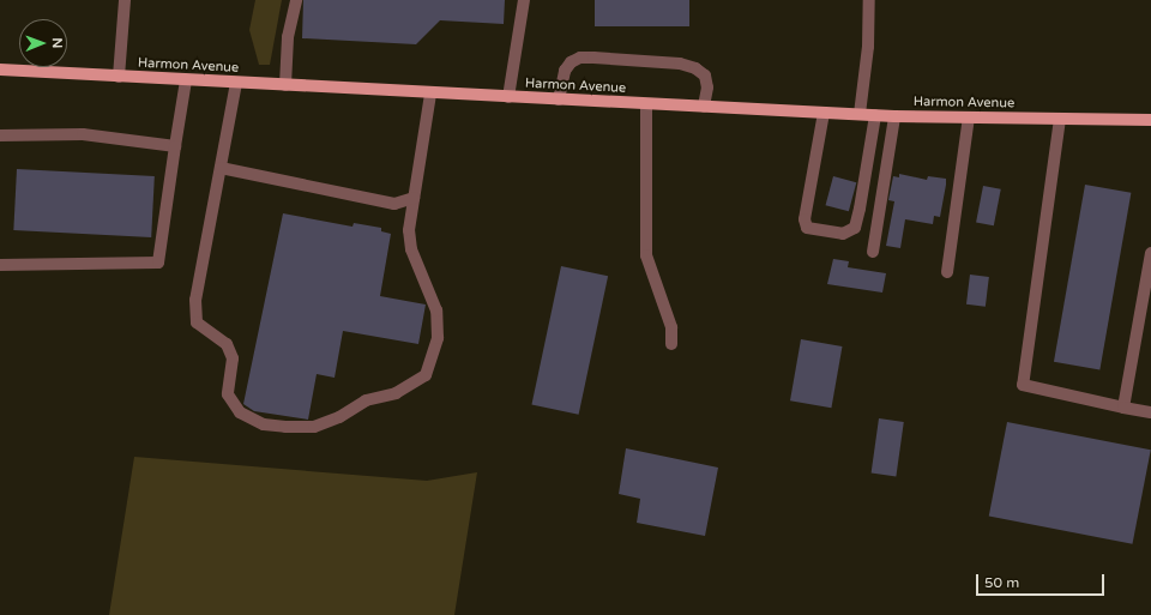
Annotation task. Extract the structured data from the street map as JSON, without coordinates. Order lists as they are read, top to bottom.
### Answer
{
  "streets": {
    "main road": ["Harmon Avenue"]
  },
  "scale_bar": "50 m",
  "north": "right"
}
